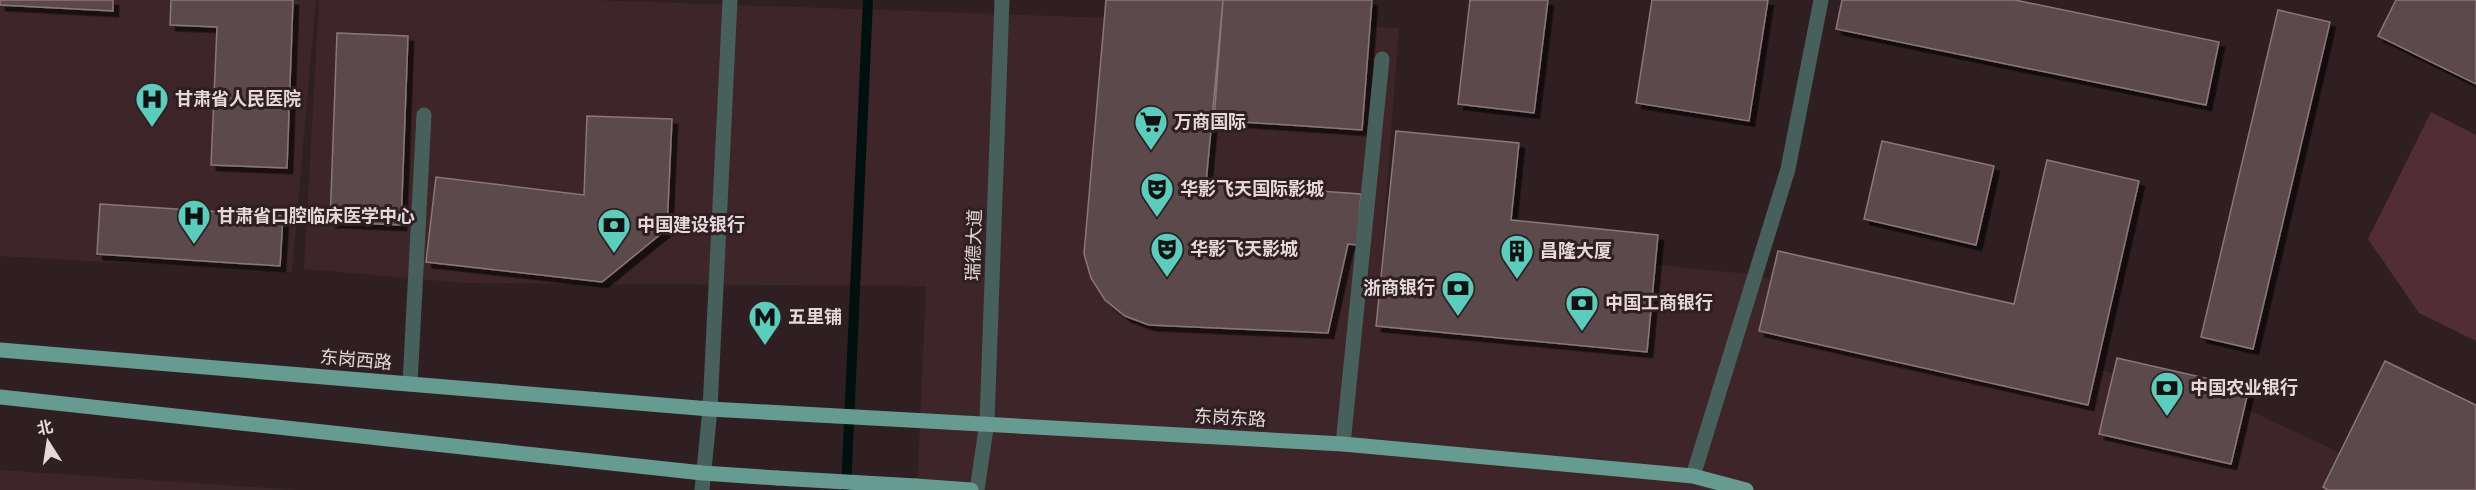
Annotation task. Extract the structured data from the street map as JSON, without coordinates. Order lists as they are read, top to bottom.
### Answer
{
  "streets": {
    "main road": ["东岗西路", "东岗东路"],
    "street": ["瑞德大道"]
  },
  "crossings": [
    ["瑞德大道", "东岗东路"],
    ["东岗西路", "东岗东路"]
  ],
  "places": {
    "hospital": ["甘肃省人民医院", "甘肃省口腔临床医学中心"],
    "supermarket": ["万商国际"],
    "theatre": ["华影飞天国际影城", "华影飞天影城"],
    "bank": [
      "中国建设银行",
      "浙商银行",
      "中国工商银行",
      "中国农业银行"
    ],
    "building": ["昌隆大厦"],
    "metro station": ["五里铺"]
  },
  "north": "top"
}
